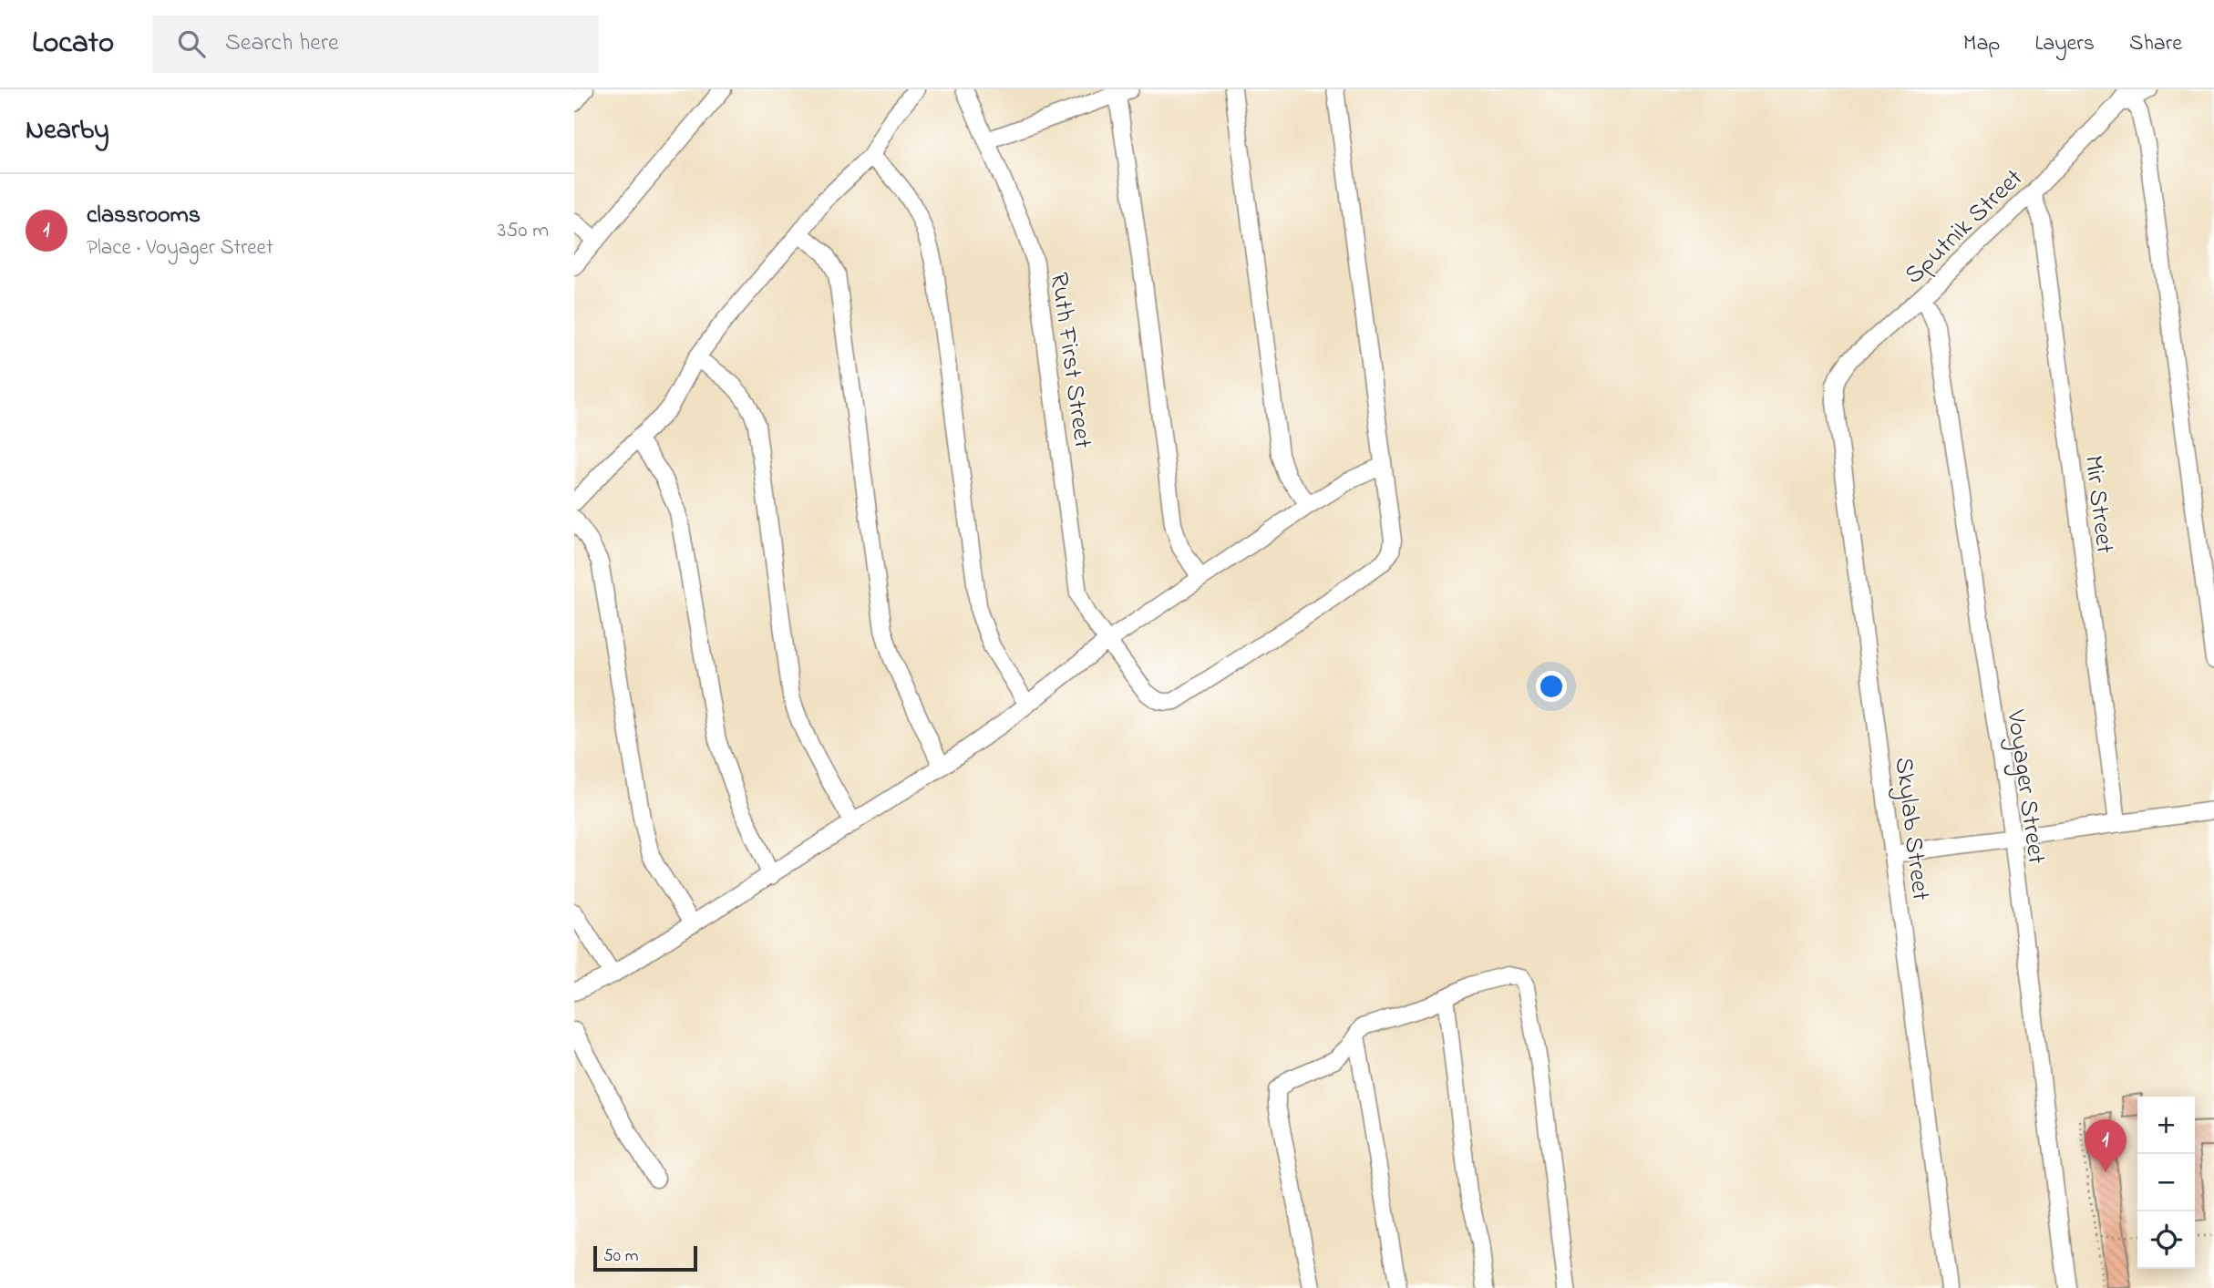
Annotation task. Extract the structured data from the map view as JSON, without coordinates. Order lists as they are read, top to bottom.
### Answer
{
  "streets": {
    "street": [
      "Sputnik Street",
      "Ruth First Street",
      "Mir Street",
      "Voyager Street",
      "Skylab Street"
    ]
  },
  "crossings": [
    ["Sputnik Street", "Mir Street"],
    ["Sputnik Street", "Voyager Street"],
    ["Sputnik Street", "Skylab Street"]
  ],
  "scale_bar": "50 m",
  "page": {
    "header": "Locato",
    "search": "Search here",
    "nav": ["Map", "Layers", "Share"],
    "heading": "Nearby",
    "list": [
      {
        "mark": "1",
        "name": "classrooms",
        "note": "Place · Voyager Street",
        "value": "350 m"
      }
    ],
    "map_buttons": ["+", "−"],
    "pins": "1",
    "scale": "50 m"
  }
}
